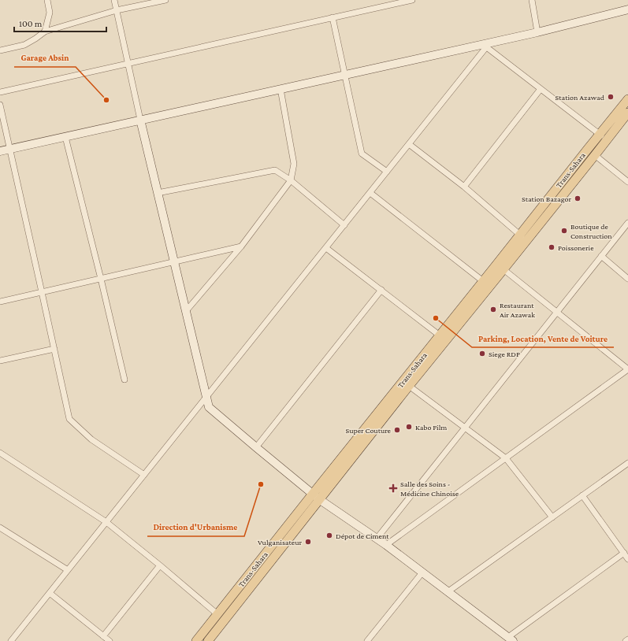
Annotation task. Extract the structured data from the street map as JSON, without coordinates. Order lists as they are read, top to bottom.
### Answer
{
  "streets": {
    "main road": ["Trans-Sahara"]
  },
  "places": {
    "other": [
      "Station Azawad",
      "Garage Absin",
      "Station Bazagor",
      "Boutique de Construction",
      "Poissonerie",
      "Restaurant Air Azawak",
      "Parking, Location, Vente de Voiture",
      "Siege RDP",
      "Kabo Film",
      "Super Couture",
      "Direction d'Urbanisme",
      "Dépot de Ciment",
      "Vulganisateur"
    ],
    "health": ["Salle des Soins - Médicine Chinoise"]
  },
  "scale_bar": "100 m"
}
